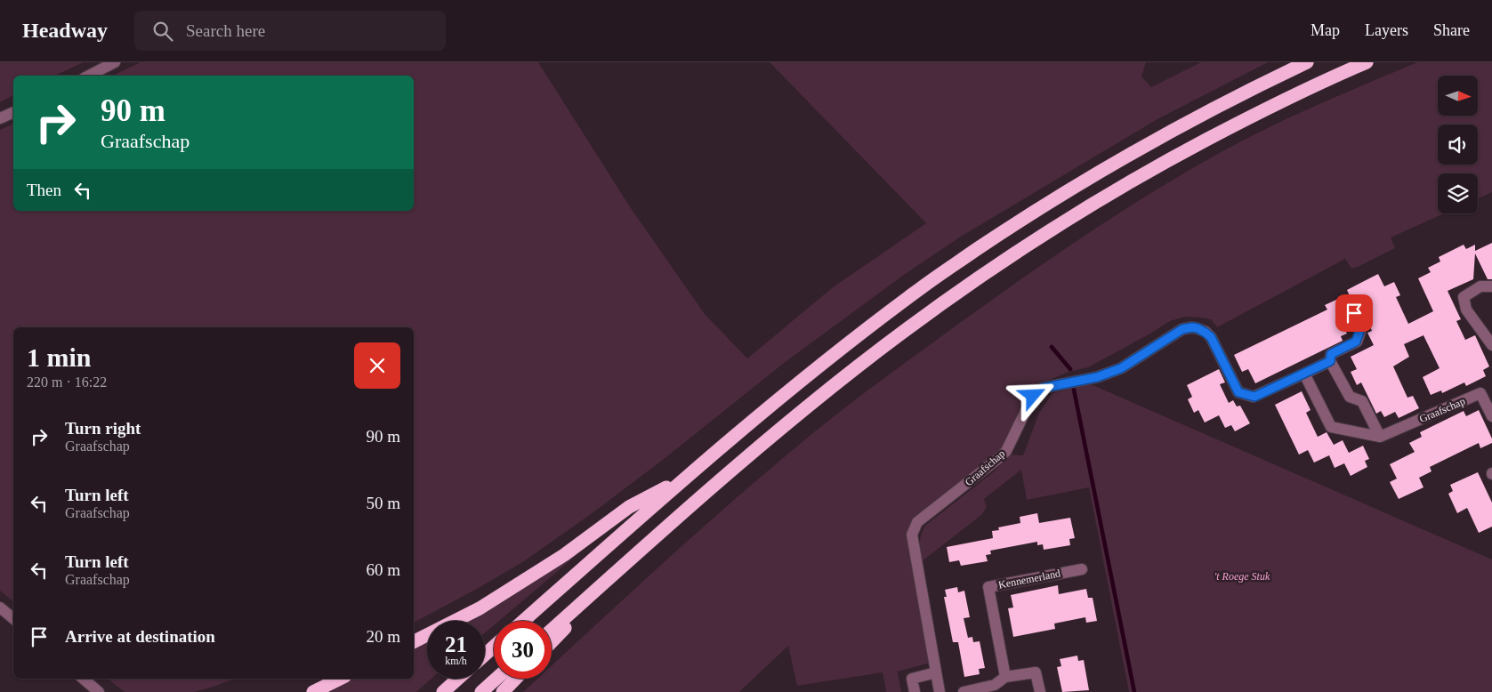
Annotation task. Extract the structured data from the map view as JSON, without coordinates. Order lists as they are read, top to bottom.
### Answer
{
  "streets": {
    "street": ["Graafschap", "Kennemerland"]
  },
  "parks": ["'t Roege Stuk"],
  "north": "right",
  "page": {
    "header": "Headway",
    "search": "Search here",
    "nav": ["Map", "Layers", "Share"],
    "turn": ["90 m", "Graafschap"],
    "then": "Then",
    "heading": ["1 min", "220 m · 16:22"],
    "list": [
      {
        "name": "Turn right",
        "note": "Graafschap",
        "value": "90 m"
      },
      {
        "name": "Turn left",
        "note": "Graafschap",
        "value": "50 m"
      },
      {
        "name": "Turn left",
        "note": "Graafschap",
        "value": "60 m"
      },
      {
        "name": "Arrive at destination",
        "value": "20 m"
      }
    ],
    "speed": "21 km/h",
    "limit": "30"
  }
}
